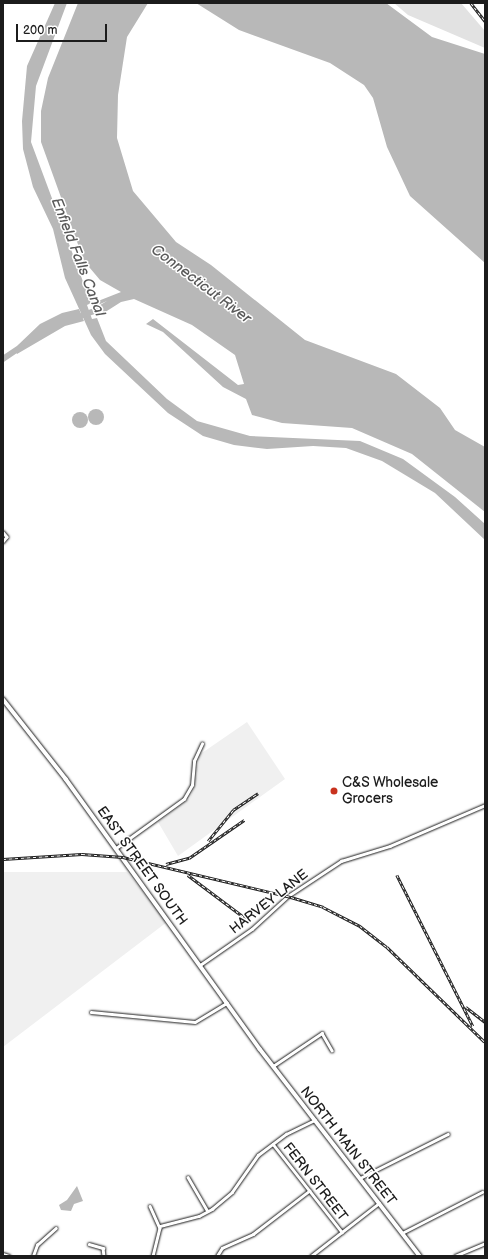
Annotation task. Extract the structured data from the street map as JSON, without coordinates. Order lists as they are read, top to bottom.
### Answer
{
  "streets": {
    "main road": ["EAST STREET SOUTH", "NORTH MAIN STREET"],
    "street": ["HARVEY LANE", "FERN STREET"]
  },
  "crossings": [
    ["EAST STREET SOUTH", "HARVEY LANE"],
    ["EAST STREET SOUTH", "NORTH MAIN STREET"]
  ],
  "water": ["Enfield Falls Canal", "Connecticut River"],
  "places": ["C&S Wholesale Grocers"],
  "scale_bar": "200 m"
}
